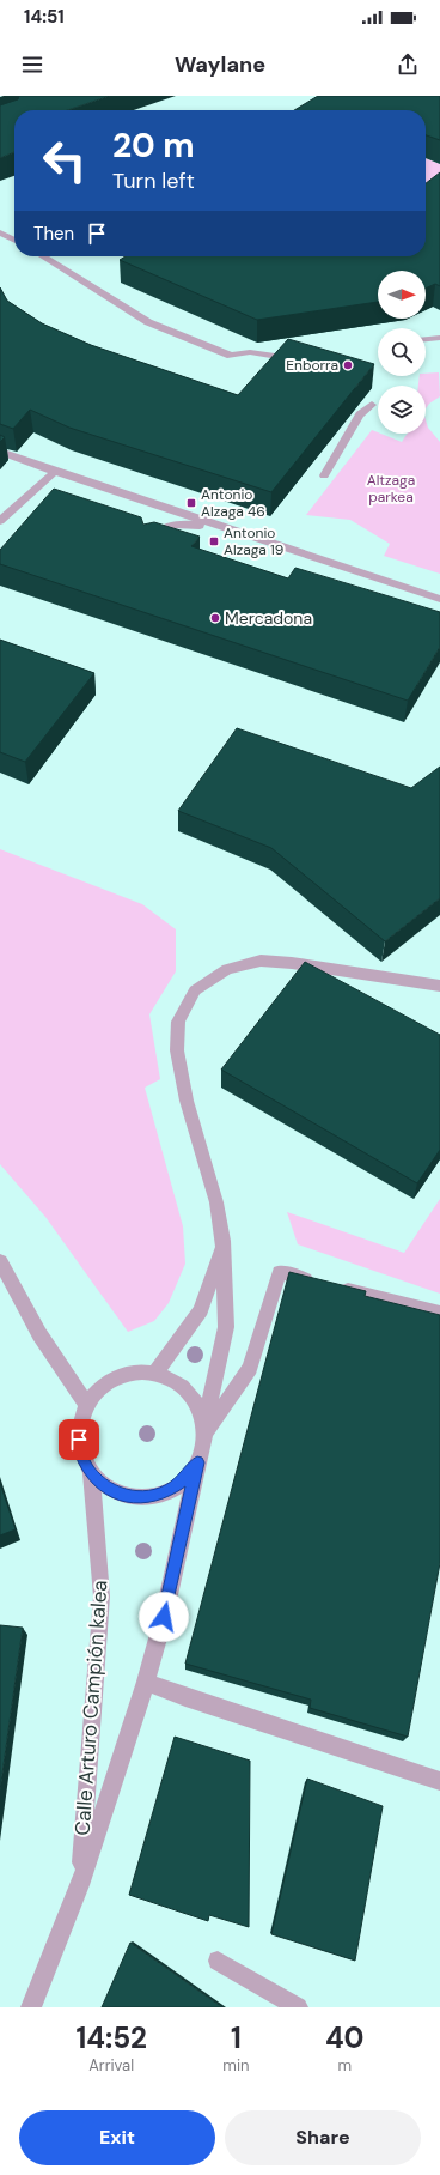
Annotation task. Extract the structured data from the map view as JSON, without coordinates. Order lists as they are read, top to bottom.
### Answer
{
  "streets": {
    "street": ["Calle Arturo Campión kalea"]
  },
  "parks": ["Altzaga parkea"],
  "places": {
    "other": ["Enborra", "Mercadona"],
    "transit": ["Antonio Alzaga 46", "Antonio Alzaga 19"]
  },
  "north": "right",
  "page": {
    "status": "14:51",
    "header": "Waylane",
    "turn": ["20 m", "Turn left"],
    "then": "Then",
    "eta": [
      "14:52",
      "Arrival",
      "1",
      "min",
      "40",
      "m"
    ],
    "buttons": ["Exit", "Share"]
  }
}
